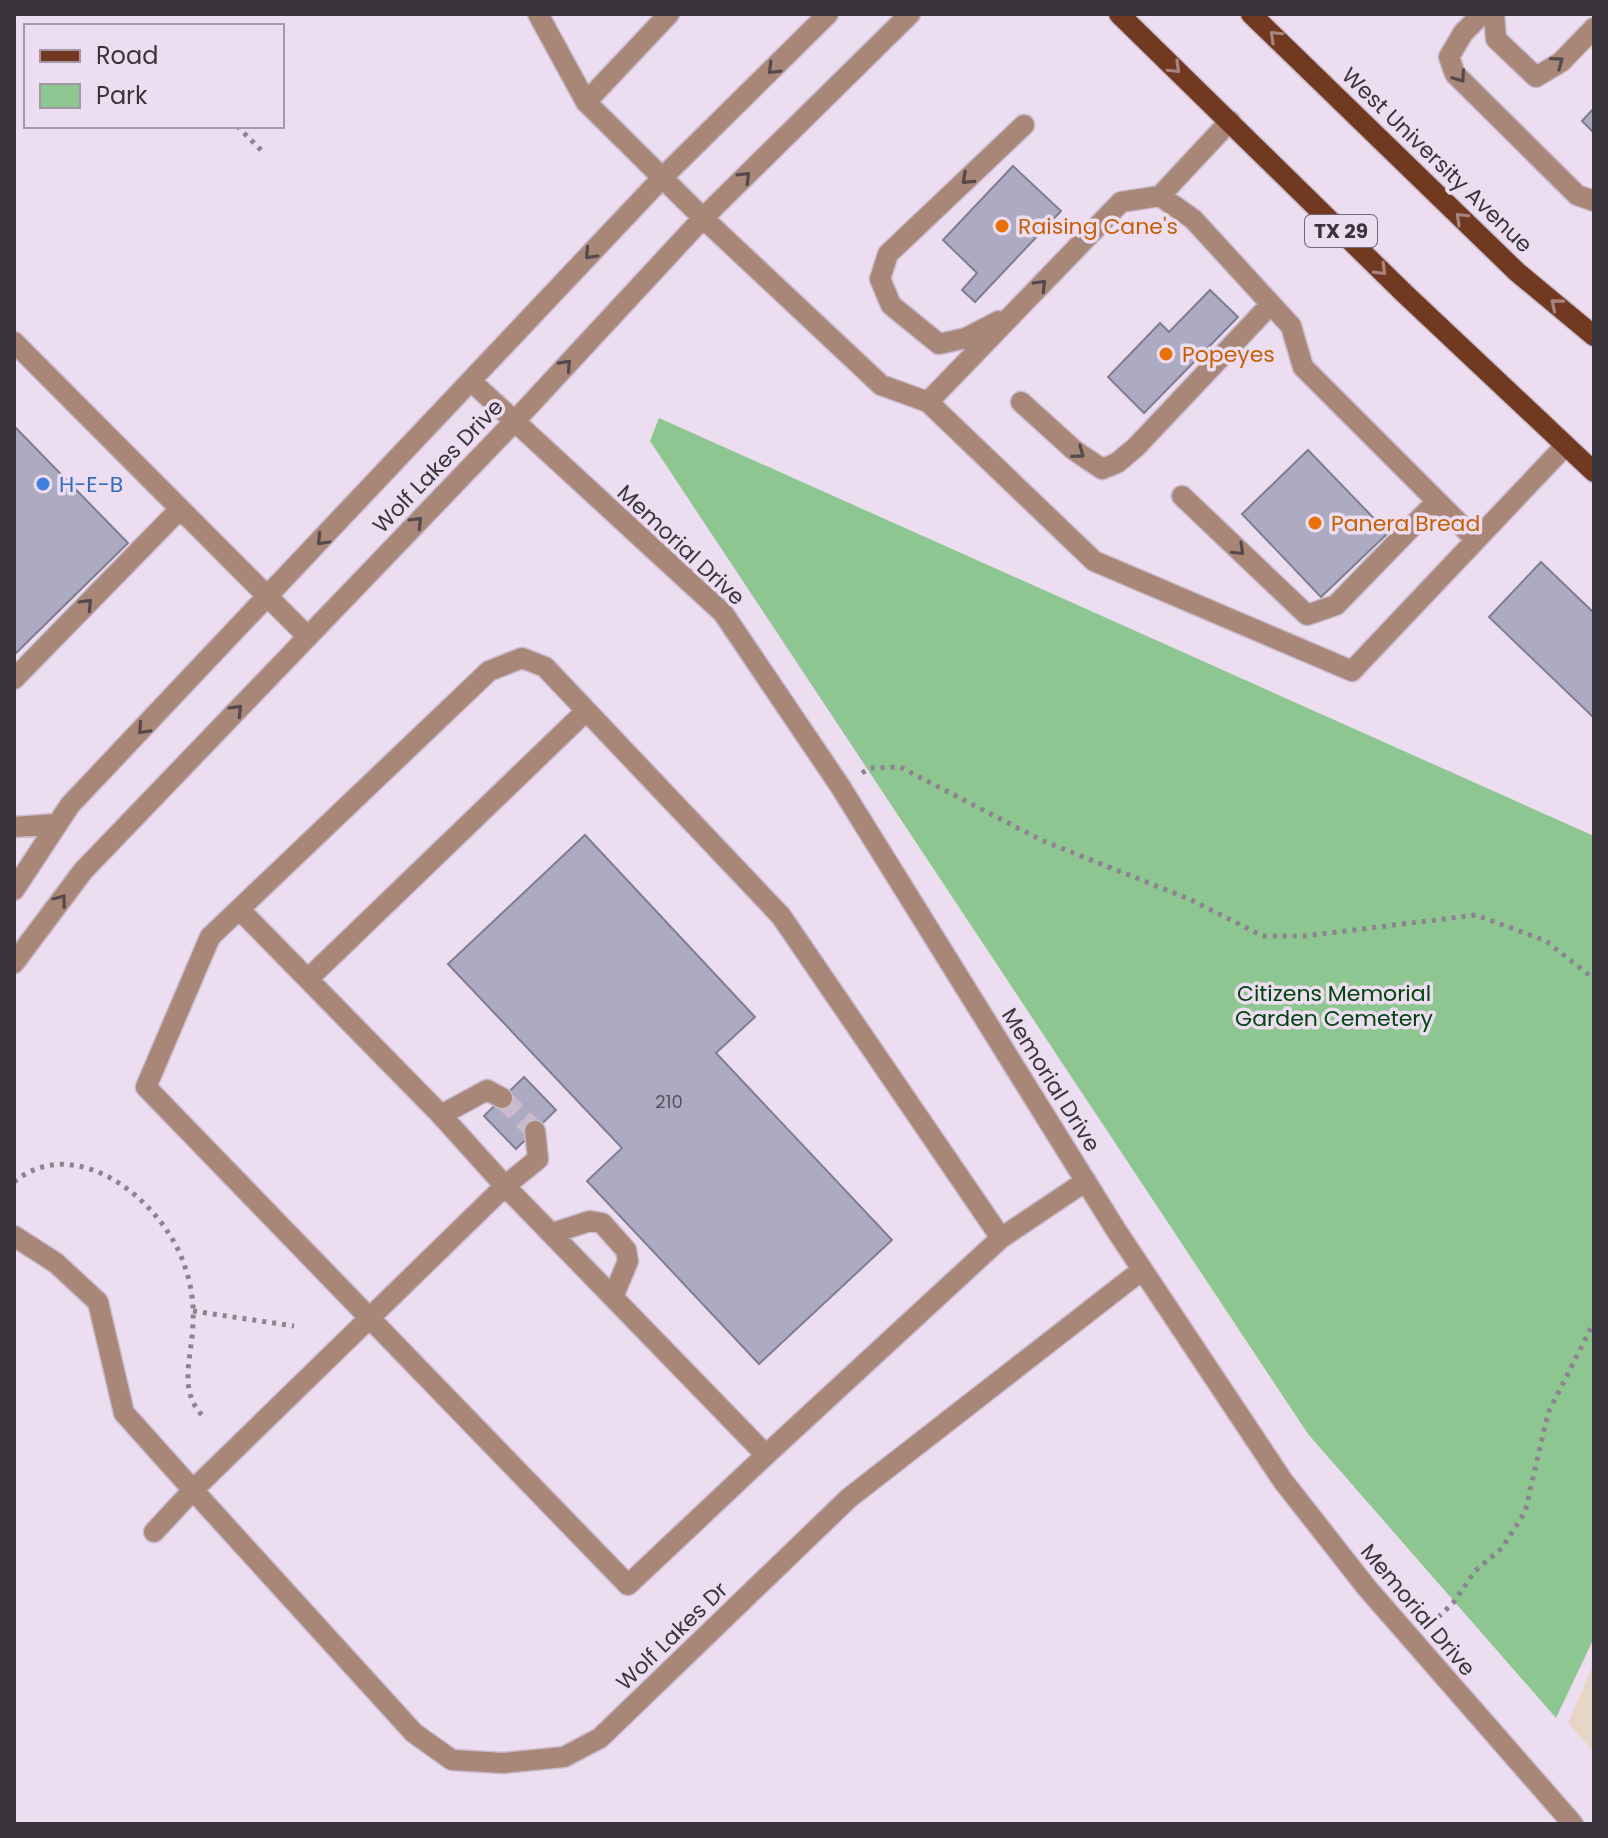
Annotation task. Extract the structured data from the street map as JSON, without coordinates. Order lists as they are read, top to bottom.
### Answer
{
  "streets": {
    "main road": ["West University Avenue", "TX 29"],
    "street": ["Wolf Lakes Drive", "Memorial Drive", "Wolf Lakes Dr"]
  },
  "crossings": [
    ["Wolf Lakes Drive", "Memorial Drive"],
    ["Memorial Drive", "Wolf Lakes Dr"]
  ],
  "parks": ["Citizens Memorial Garden Cemetery"],
  "places": [
    "Raising Cane's",
    "Popeyes",
    "H-E-B",
    "Panera Bread"
  ],
  "house_numbers": ["210"],
  "legend": ["Road", "Park"]
}
